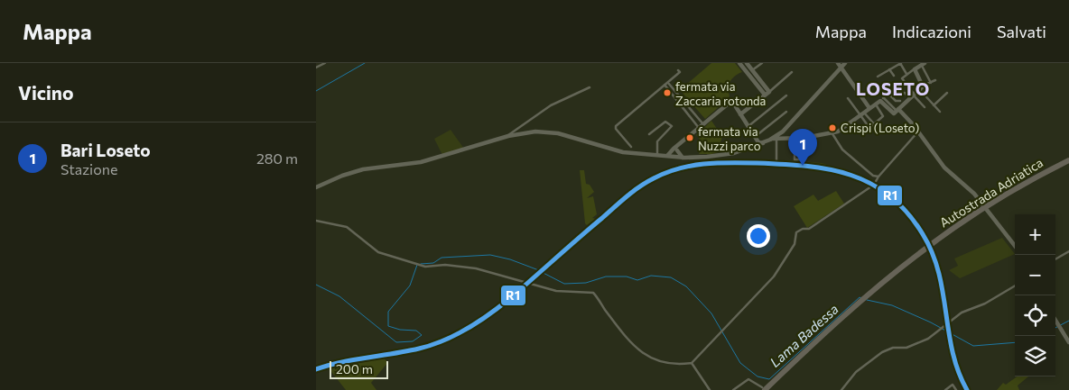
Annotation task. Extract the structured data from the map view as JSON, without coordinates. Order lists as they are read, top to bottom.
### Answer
{
  "streets": {
    "highway": ["Autostrada Adriatica"]
  },
  "districts": ["LOSETO"],
  "water": ["Lama Badessa"],
  "places": ["fermata via Zaccaria rotonda", "Crispi (Loseto)", "fermata via Nuzzi parco"],
  "lines": ["transit line R1"],
  "scale_bar": "200 m",
  "page": {
    "header": "Mappa",
    "nav": ["Mappa", "Indicazioni", "Salvati"],
    "heading": "Vicino",
    "list": [
      {
        "mark": "1",
        "name": "Bari Loseto",
        "note": "Stazione",
        "value": "280 m"
      }
    ],
    "pins": "1",
    "map_buttons": ["+", "−"],
    "scale": "200 m"
  }
}
